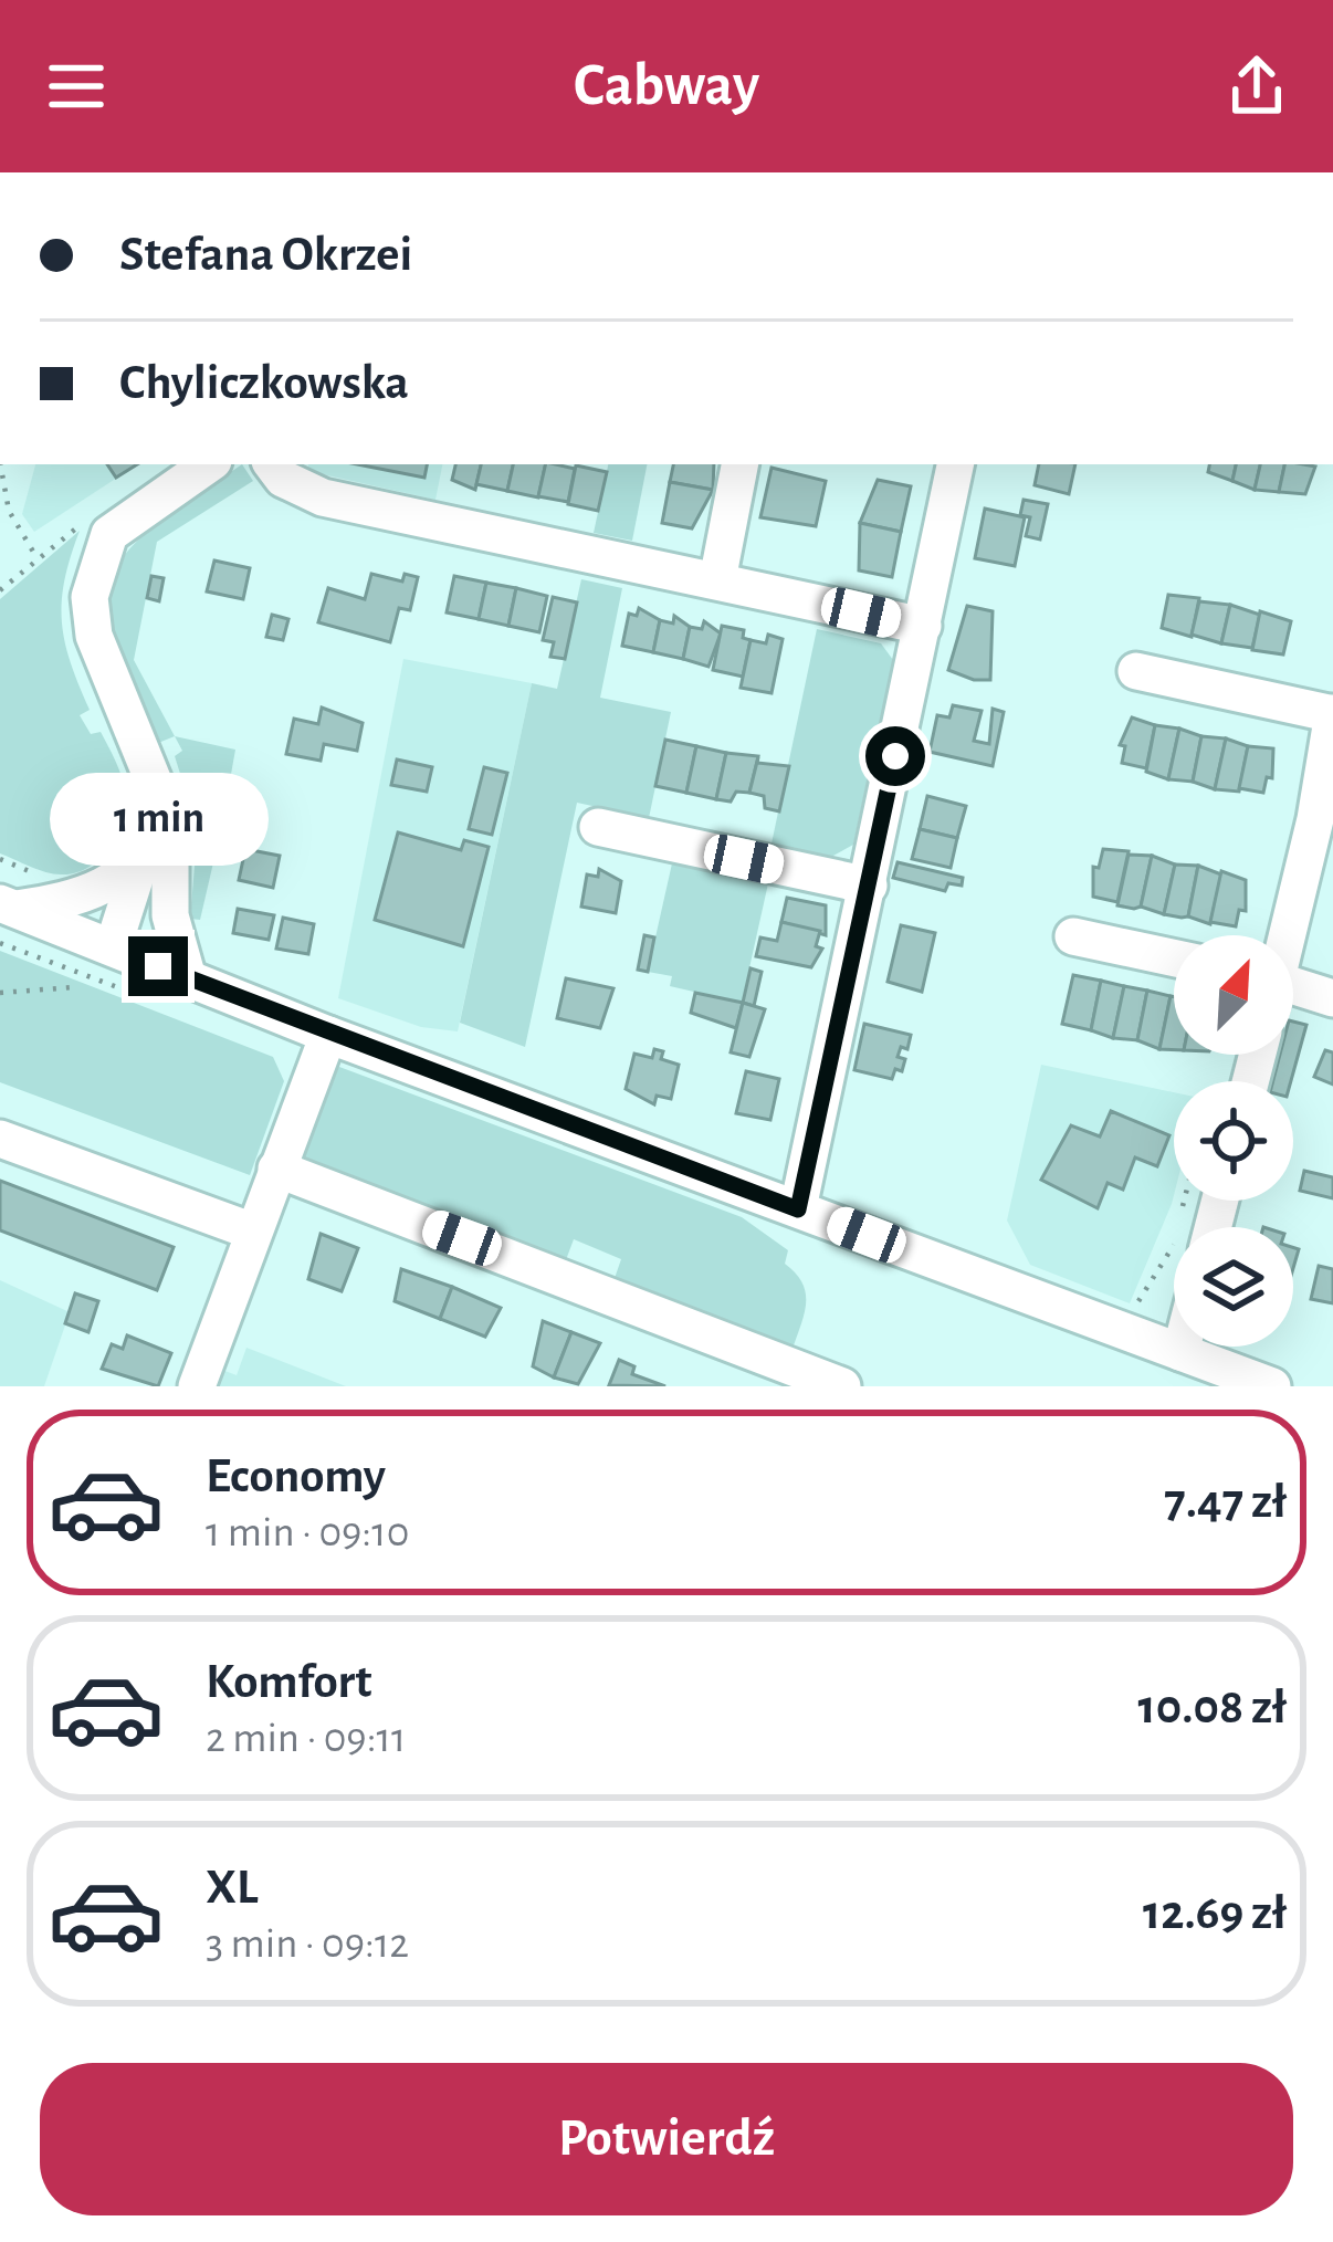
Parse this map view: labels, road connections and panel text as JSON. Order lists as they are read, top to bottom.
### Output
{
  "north": "top right",
  "page": {
    "header": "Cabway",
    "banner": ["Stefana Okrzei", "Chyliczkowska"],
    "bubble": "1 min",
    "list": [
      {
        "name": "Economy",
        "note": "1 min · 09:10",
        "value": "7.47 zł"
      },
      {
        "name": "Komfort",
        "note": "2 min · 09:11",
        "value": "10.08 zł"
      },
      {
        "name": "XL",
        "note": "3 min · 09:12",
        "value": "12.69 zł"
      }
    ],
    "buttons": "Potwierdź"
  }
}
